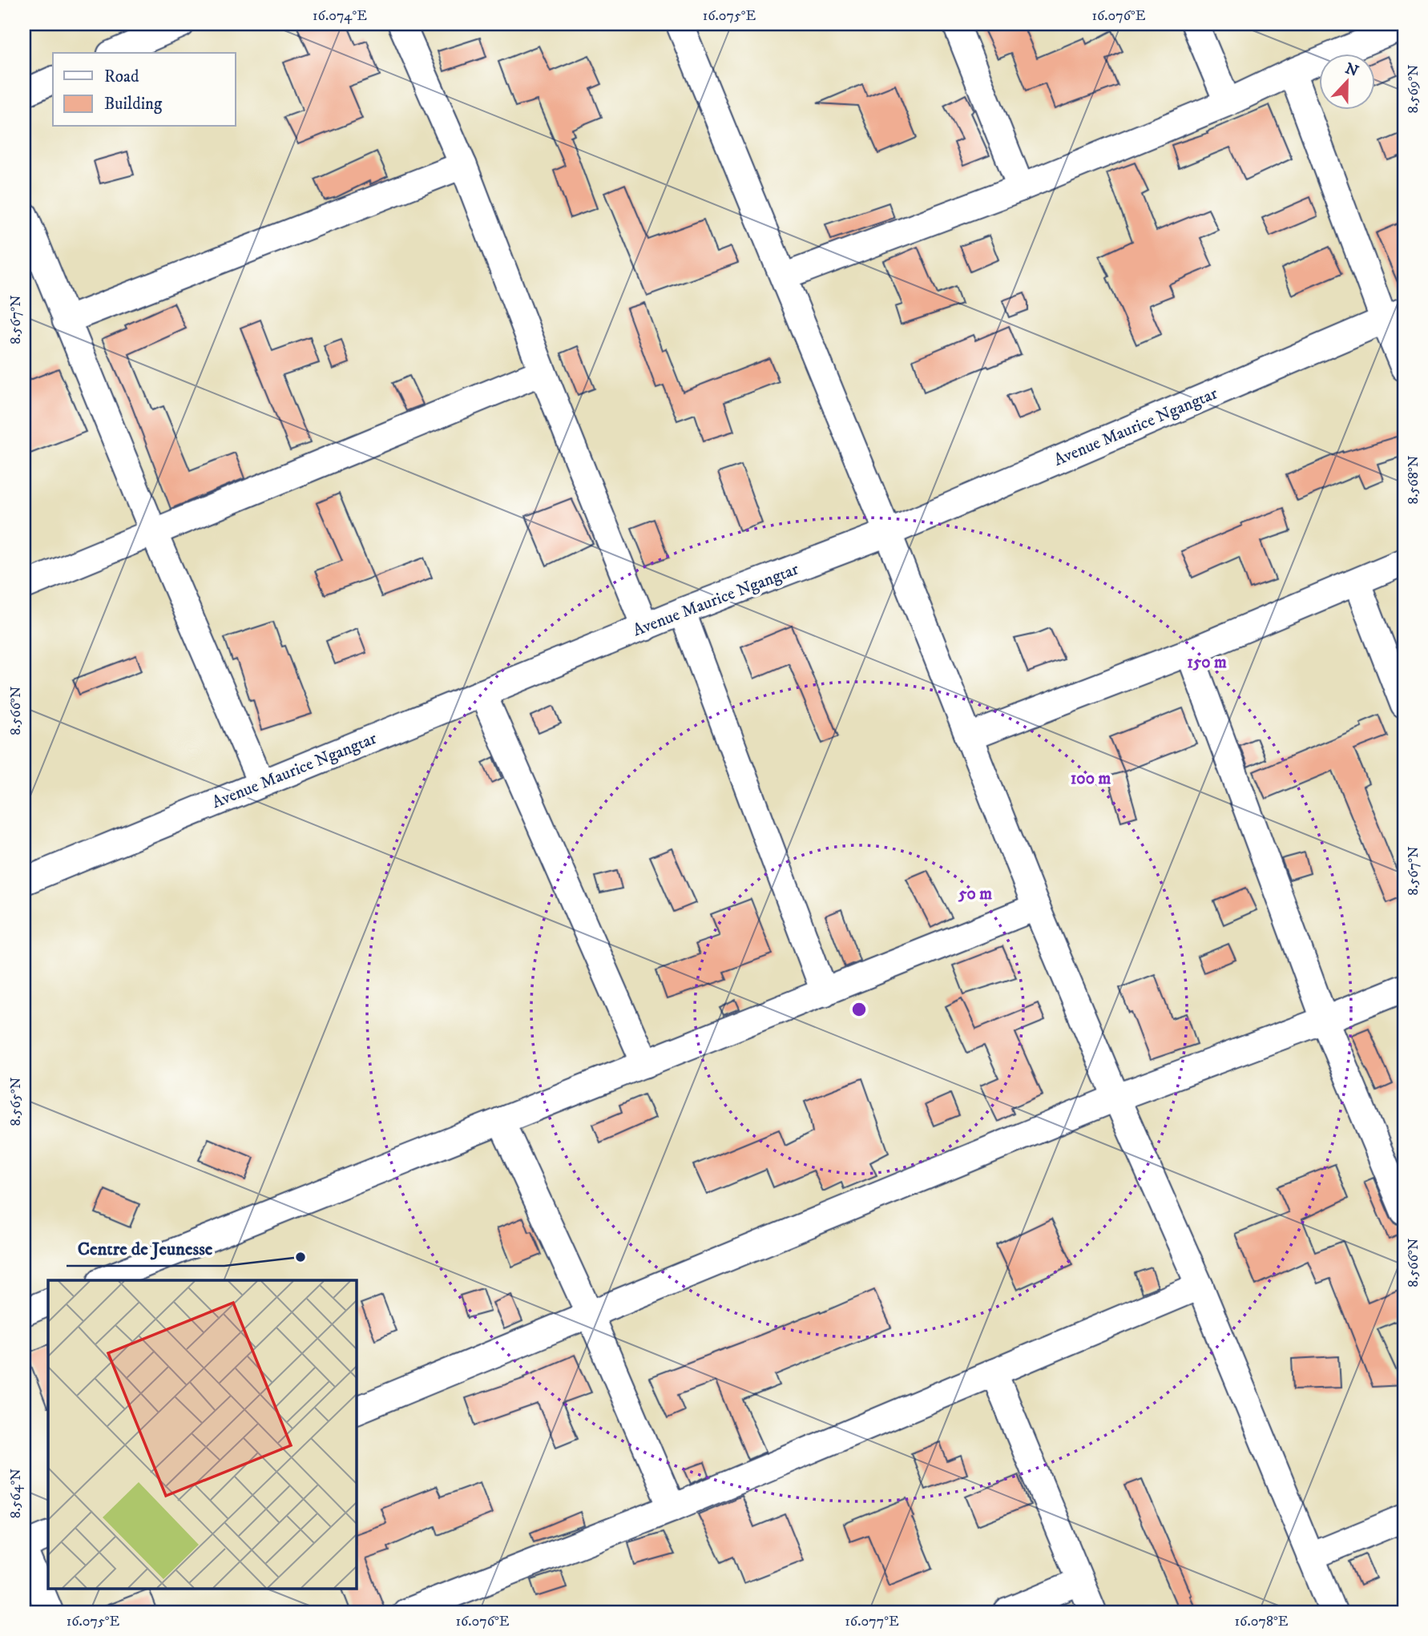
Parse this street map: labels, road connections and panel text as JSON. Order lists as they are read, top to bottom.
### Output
{
  "streets": {
    "street": ["Avenue Maurice Ngangtar"]
  },
  "places": ["Centre de Jeunesse"],
  "legend": ["Road", "Building"],
  "north": "top",
  "coordinates": [
    "16.074°E",
    "16.075°E",
    "16.076°E",
    "8.569°N",
    "8.567°N",
    "8.568°N",
    "8.566°N",
    "8.565°N",
    "8.564°N",
    "16.077°E",
    "16.078°E"
  ],
  "rings": ["150 m", "100 m", "50 m"]
}
